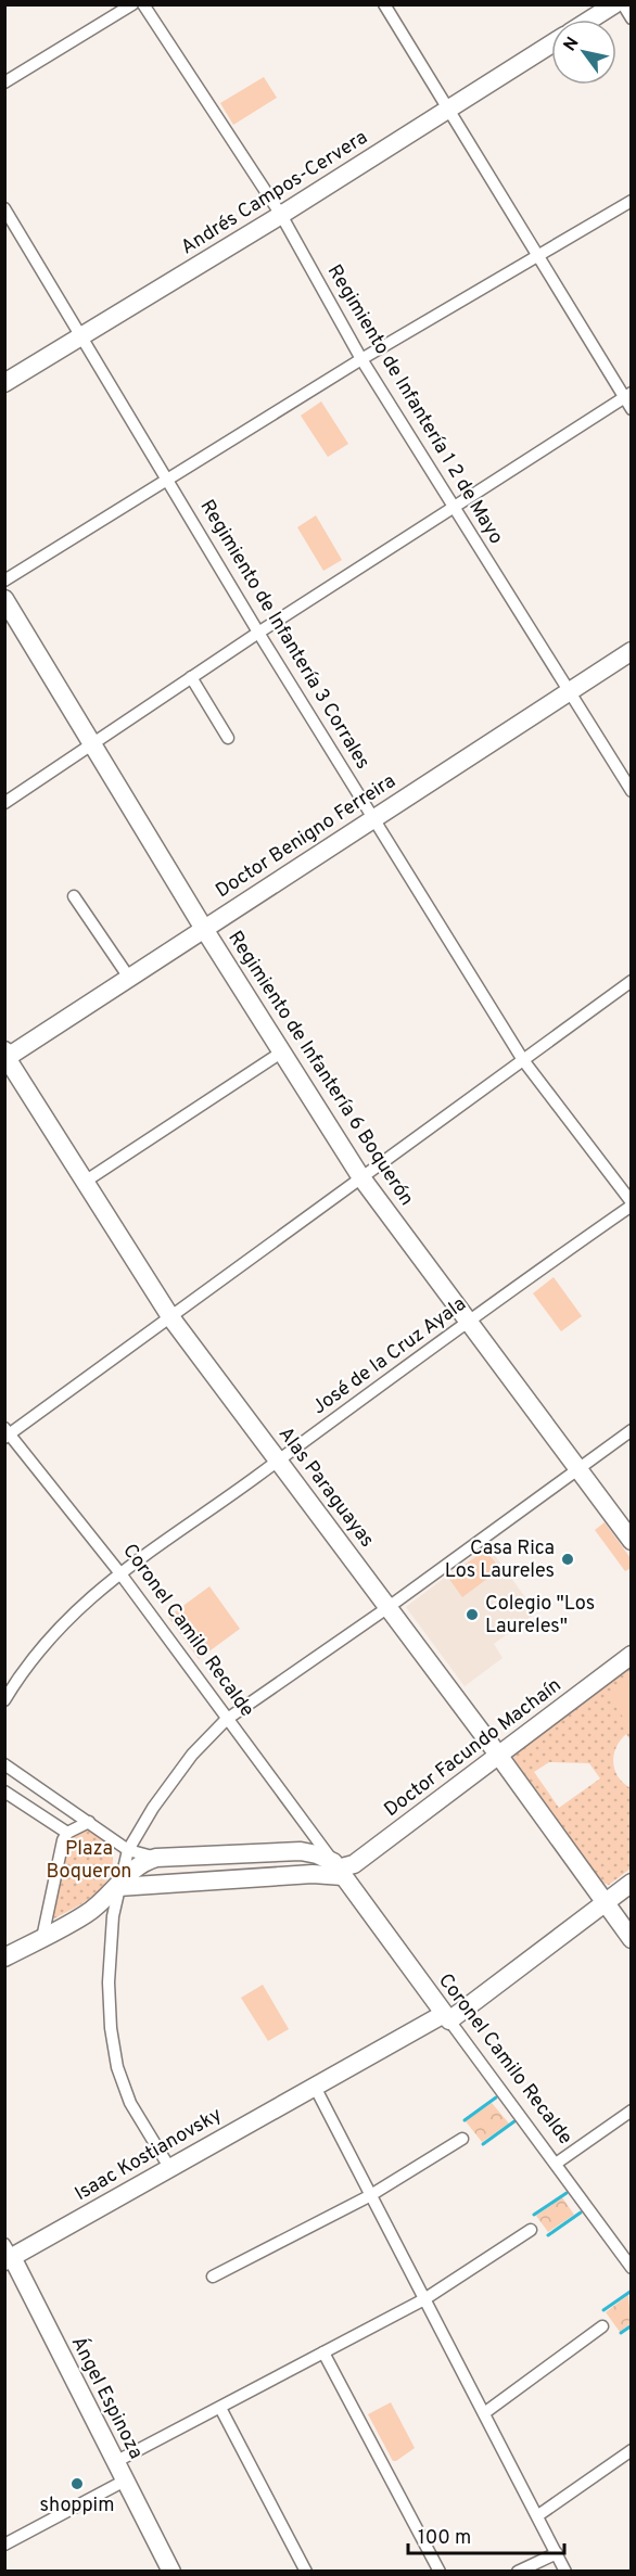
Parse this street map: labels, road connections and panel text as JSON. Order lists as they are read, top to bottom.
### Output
{
  "streets": {
    "street": [
      "Andrés Campos-Cervera",
      "Regimiento de Infantería 1 2 de Mayo",
      "Regimiento de Infantería 3 Corrales",
      "Doctor Benigno Ferreira",
      "Regimiento de Infantería 6 Boquerón",
      "José de la Cruz Ayala",
      "Alas Paraguayas",
      "Coronel Camilo Recalde",
      "Doctor Facundo Machaín",
      "Isaac Kostianovsky",
      "Ángel Espinoza"
    ]
  },
  "crossings": [
    ["Andrés Campos-Cervera", "Regimiento de Infantería 1 2 de Mayo"],
    ["Andrés Campos-Cervera", "Regimiento de Infantería 3 Corrales"],
    ["Regimiento de Infantería 1 2 de Mayo", "Doctor Benigno Ferreira"],
    ["Regimiento de Infantería 3 Corrales", "Doctor Benigno Ferreira"],
    ["Regimiento de Infantería 3 Corrales", "José de la Cruz Ayala"],
    ["Doctor Benigno Ferreira", "Regimiento de Infantería 6 Boquerón"],
    ["Doctor Benigno Ferreira", "Alas Paraguayas"],
    ["Regimiento de Infantería 6 Boquerón", "José de la Cruz Ayala"],
    ["José de la Cruz Ayala", "Alas Paraguayas"],
    ["José de la Cruz Ayala", "Coronel Camilo Recalde"],
    ["Alas Paraguayas", "Doctor Facundo Machaín"],
    ["Coronel Camilo Recalde", "Doctor Facundo Machaín"],
    ["Coronel Camilo Recalde", "Isaac Kostianovsky"],
    ["Isaac Kostianovsky", "Ángel Espinoza"]
  ],
  "parks": ["Plaza Boqueron"],
  "places": ["Casa Rica Los Laureles", "Colegio \"Los Laureles\"", "shoppim"],
  "scale_bar": "100 m",
  "north": "top left"
}
